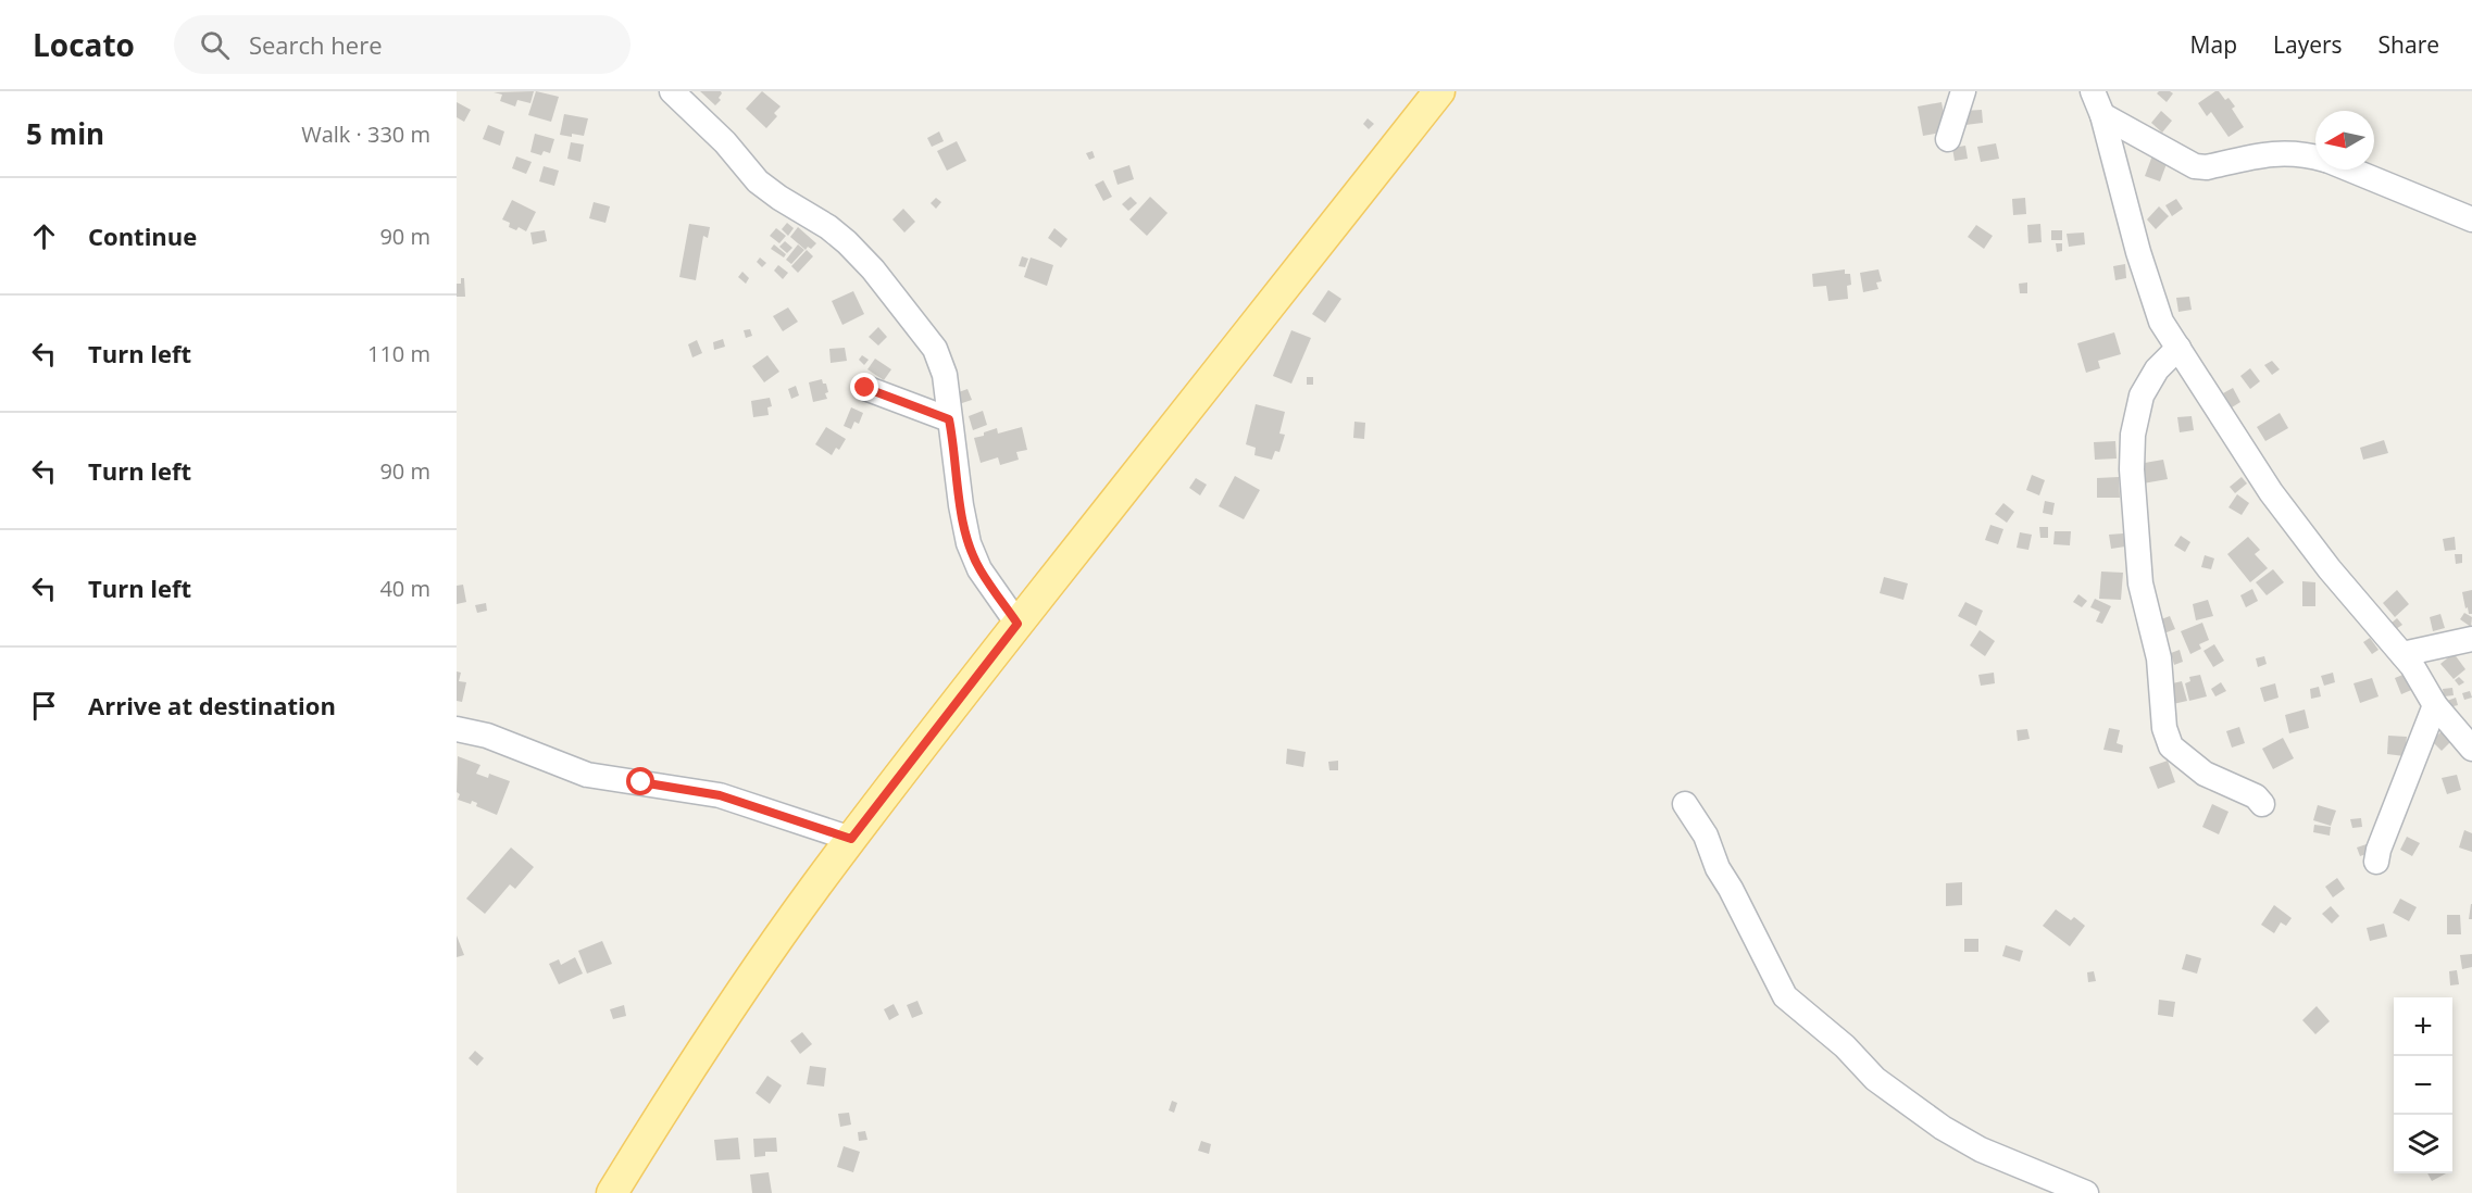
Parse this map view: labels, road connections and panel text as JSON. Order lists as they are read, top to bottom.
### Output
{
  "north": "left",
  "page": {
    "header": "Locato",
    "search": "Search here",
    "nav": ["Map", "Layers", "Share"],
    "heading": ["5 min", "Walk · 330 m"],
    "list": [
      ["Continue", "90 m"],
      ["Turn left", "110 m"],
      ["Turn left", "90 m"],
      ["Turn left", "40 m"],
      "Arrive at destination"
    ],
    "map_buttons": ["+", "−"]
  }
}
